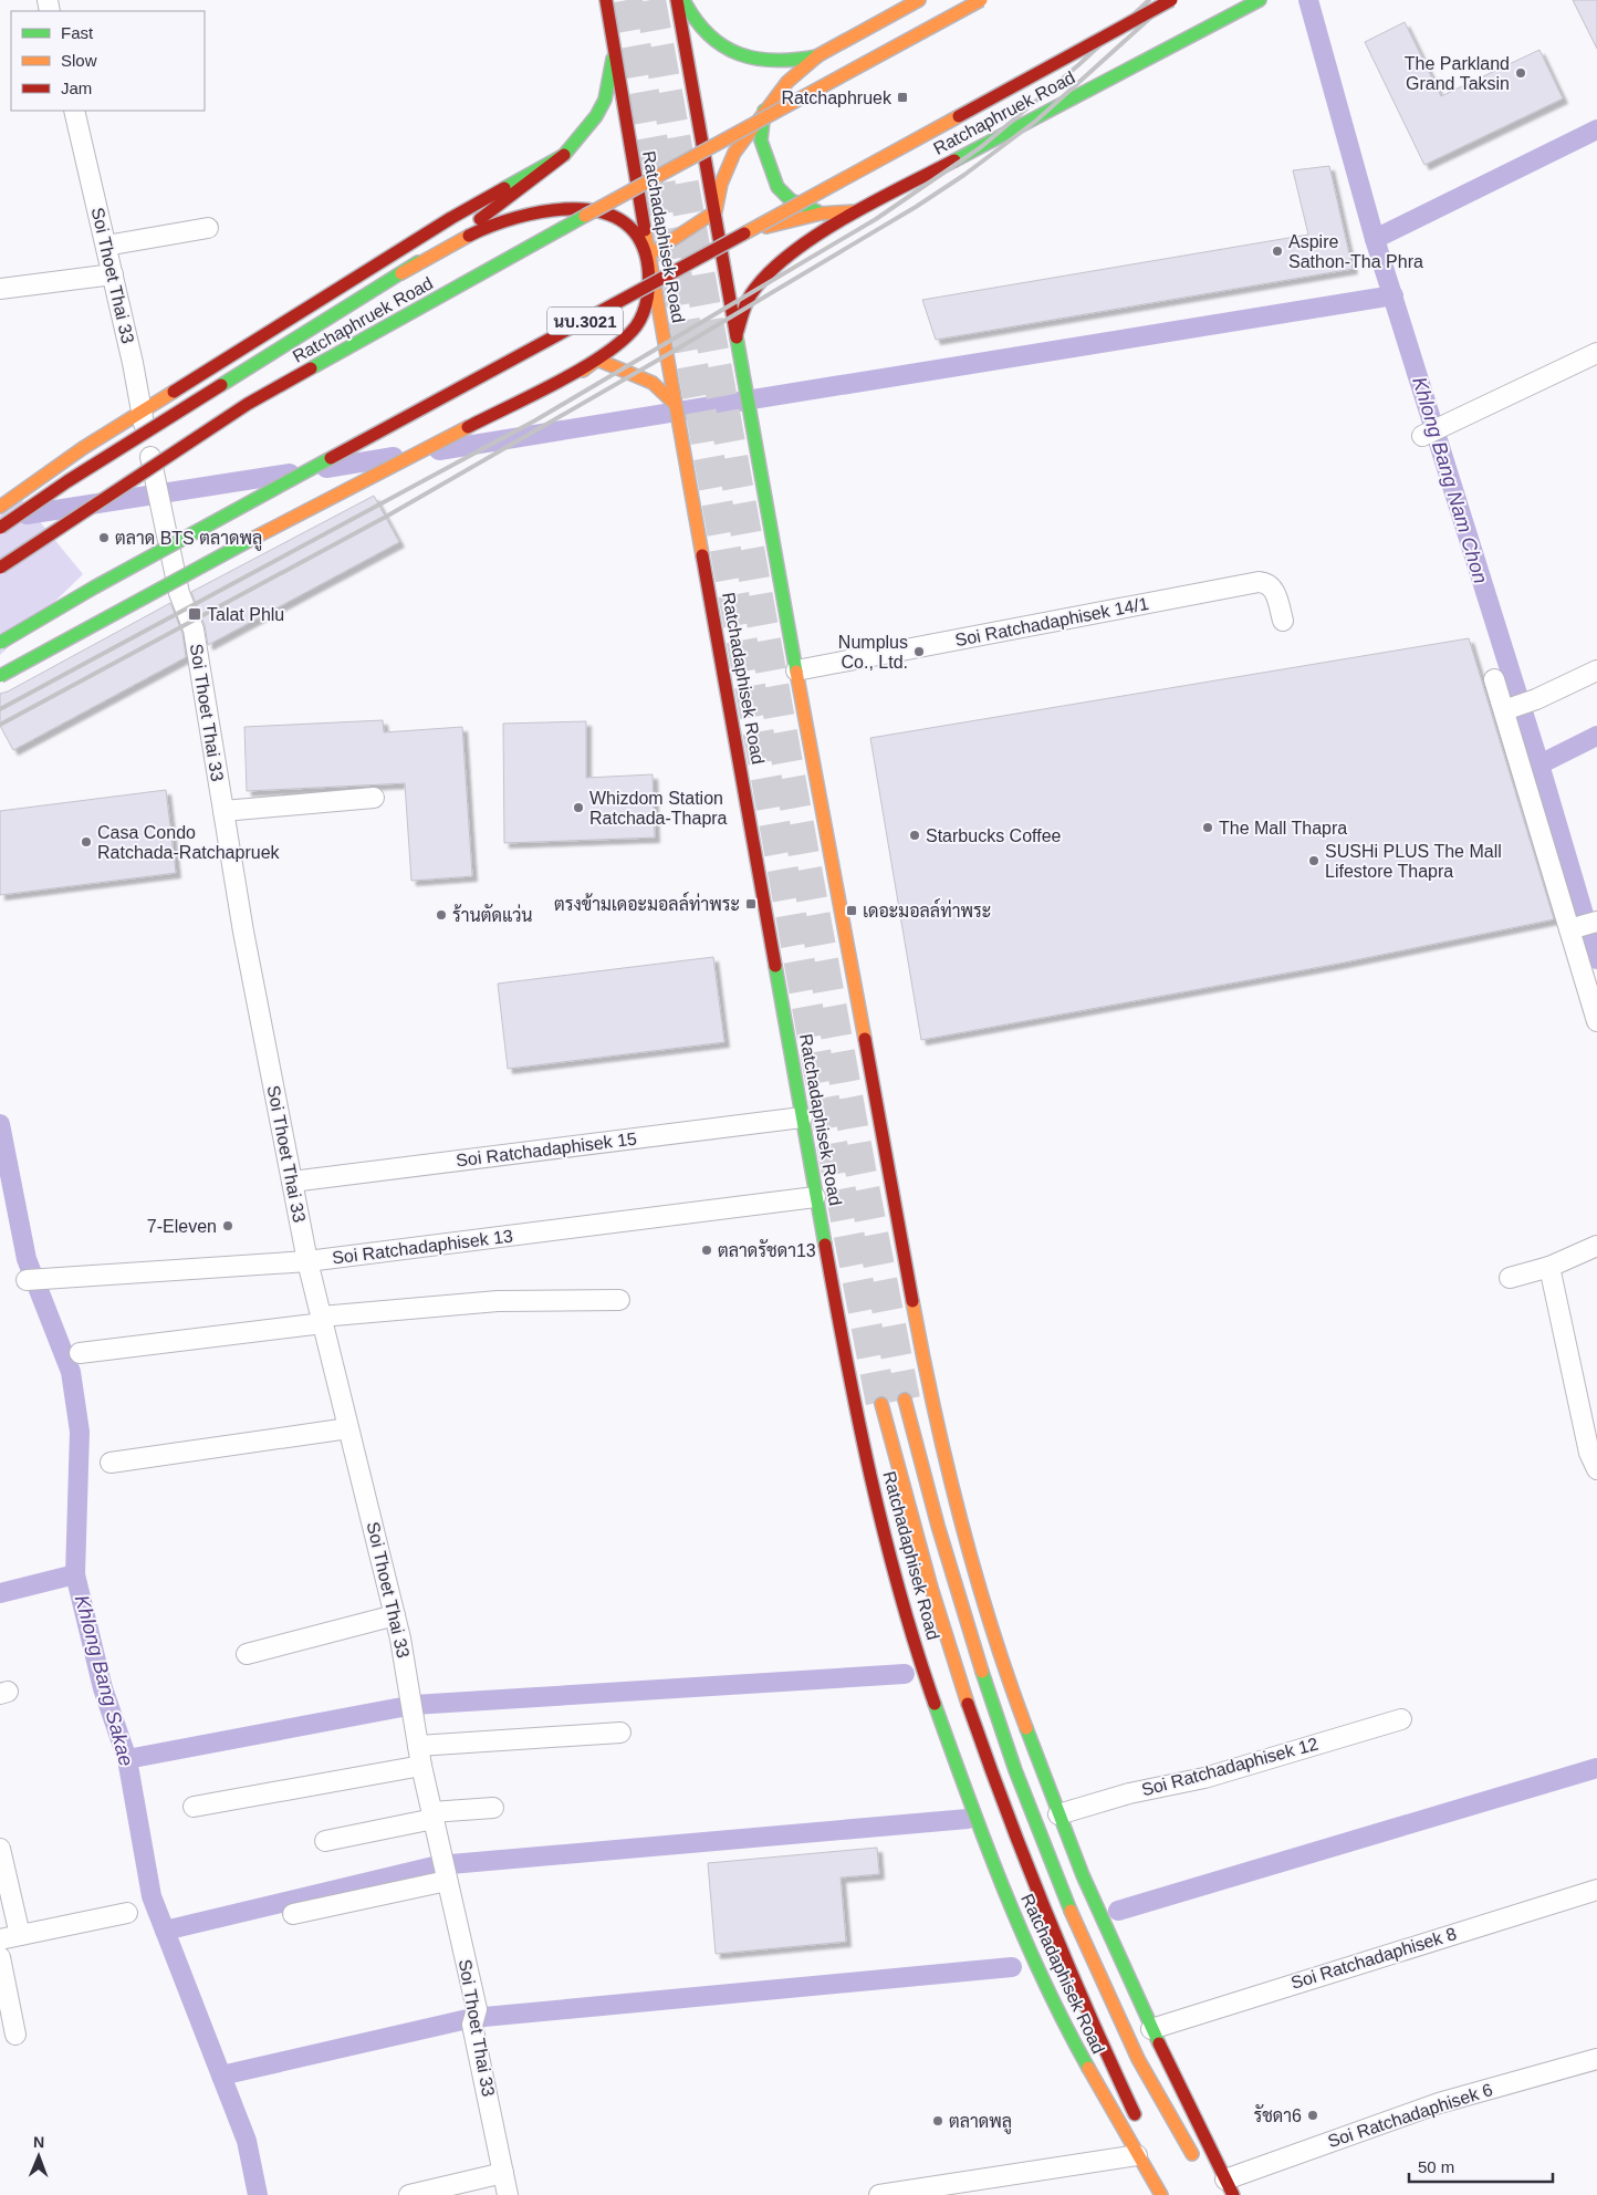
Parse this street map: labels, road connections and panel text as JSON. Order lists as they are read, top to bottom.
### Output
{
  "streets": {
    "main road": ["Ratchaphruek Road", "Ratchadaphisek Road", "นบ.3021"],
    "street": [
      "Soi Thoet Thai 33",
      "Soi Ratchadaphisek 14/1",
      "Soi Ratchadaphisek 15",
      "Soi Ratchadaphisek 13",
      "Soi Ratchadaphisek 12",
      "Soi Ratchadaphisek 8",
      "Soi Ratchadaphisek 6"
    ]
  },
  "crossings": [
    ["Ratchaphruek Road", "Ratchadaphisek Road"],
    ["Ratchaphruek Road", "Soi Thoet Thai 33"],
    ["Ratchadaphisek Road", "นบ.3021"],
    ["Ratchadaphisek Road", "Soi Ratchadaphisek 15"],
    ["Ratchadaphisek Road", "Soi Ratchadaphisek 13"],
    ["Soi Thoet Thai 33", "นบ.3021"],
    ["Soi Thoet Thai 33", "Soi Ratchadaphisek 15"],
    ["Soi Thoet Thai 33", "Soi Ratchadaphisek 13"]
  ],
  "water": ["Khlong Bang Nam Chon", "Khlong Bang Sakae"],
  "places": {
    "other": [
      "The Parkland Grand Taksin",
      "Aspire Sathon-Tha Phra",
      "ตลาด BTS ตลาดพลู",
      "Numplus Co., Ltd.",
      "Whizdom Station Ratchada-Thapra",
      "The Mall Thapra",
      "Starbucks Coffee",
      "Casa Condo Ratchada-Ratchapruek",
      "SUSHi PLUS The Mall Lifestore Thapra",
      "ร้านตัดแว่น",
      "7-Eleven",
      "ตลาดรัชดา13",
      "รัชดา6",
      "ตลาดพลู"
    ],
    "transit": [
      "Ratchaphruek",
      "Talat Phlu",
      "ตรงข้ามเดอะมอลล์ท่าพระ",
      "เดอะมอลล์ท่าพระ"
    ]
  },
  "legend": ["Fast", "Slow", "Jam"],
  "scale_bar": "50 m",
  "north": "top"
}
